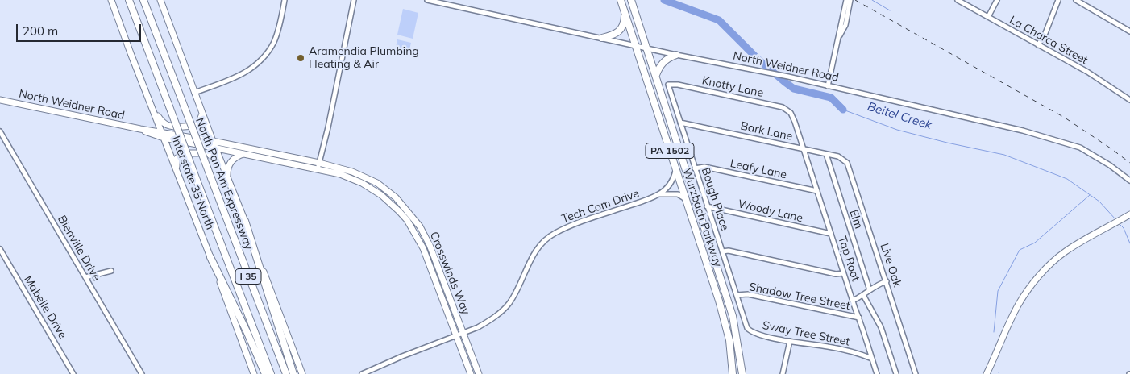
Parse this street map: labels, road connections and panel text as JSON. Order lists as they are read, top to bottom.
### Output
{
  "streets": {
    "highway": [
      "PA 1502",
      "North Pan Am Expressway",
      "Wurzbach Parkway",
      "I 35"
    ],
    "main road": ["North Weidner Road", "Interstate 35 North", "Crosswinds Way"],
    "street": [
      "La Charca Street",
      "Knotty Lane",
      "Bark Lane",
      "Leafy Lane",
      "Bough Place",
      "Tech Com Drive",
      "Woody Lane",
      "Elm",
      "Bienville Drive",
      "Tap Root",
      "Live Oak",
      "Shadow Tree Street",
      "Mabelle Drive",
      "Sway Tree Street"
    ]
  },
  "crossings": [
    ["North Weidner Road", "Interstate 35 North"],
    ["North Weidner Road", "Wurzbach Parkway"],
    ["North Weidner Road", "Crosswinds Way"],
    ["Knotty Lane", "Bough Place"],
    ["Knotty Lane", "Tap Root"],
    ["Bark Lane", "Bough Place"],
    ["Bark Lane", "Elm"],
    ["Bark Lane", "Tap Root"],
    ["Bark Lane", "Live Oak"],
    ["Leafy Lane", "Bough Place"],
    ["Leafy Lane", "Tap Root"],
    ["Bough Place", "Woody Lane"],
    ["Bough Place", "Shadow Tree Street"],
    ["Bough Place", "Sway Tree Street"],
    ["Tech Com Drive", "Wurzbach Parkway"],
    ["Tech Com Drive", "Crosswinds Way"],
    ["Woody Lane", "Tap Root"],
    ["Tap Root", "Shadow Tree Street"],
    ["Tap Root", "Sway Tree Street"]
  ],
  "water": ["Beitel Creek"],
  "places": ["Aramendia Plumbing Heating & Air"],
  "scale_bar": "200 m"
}
